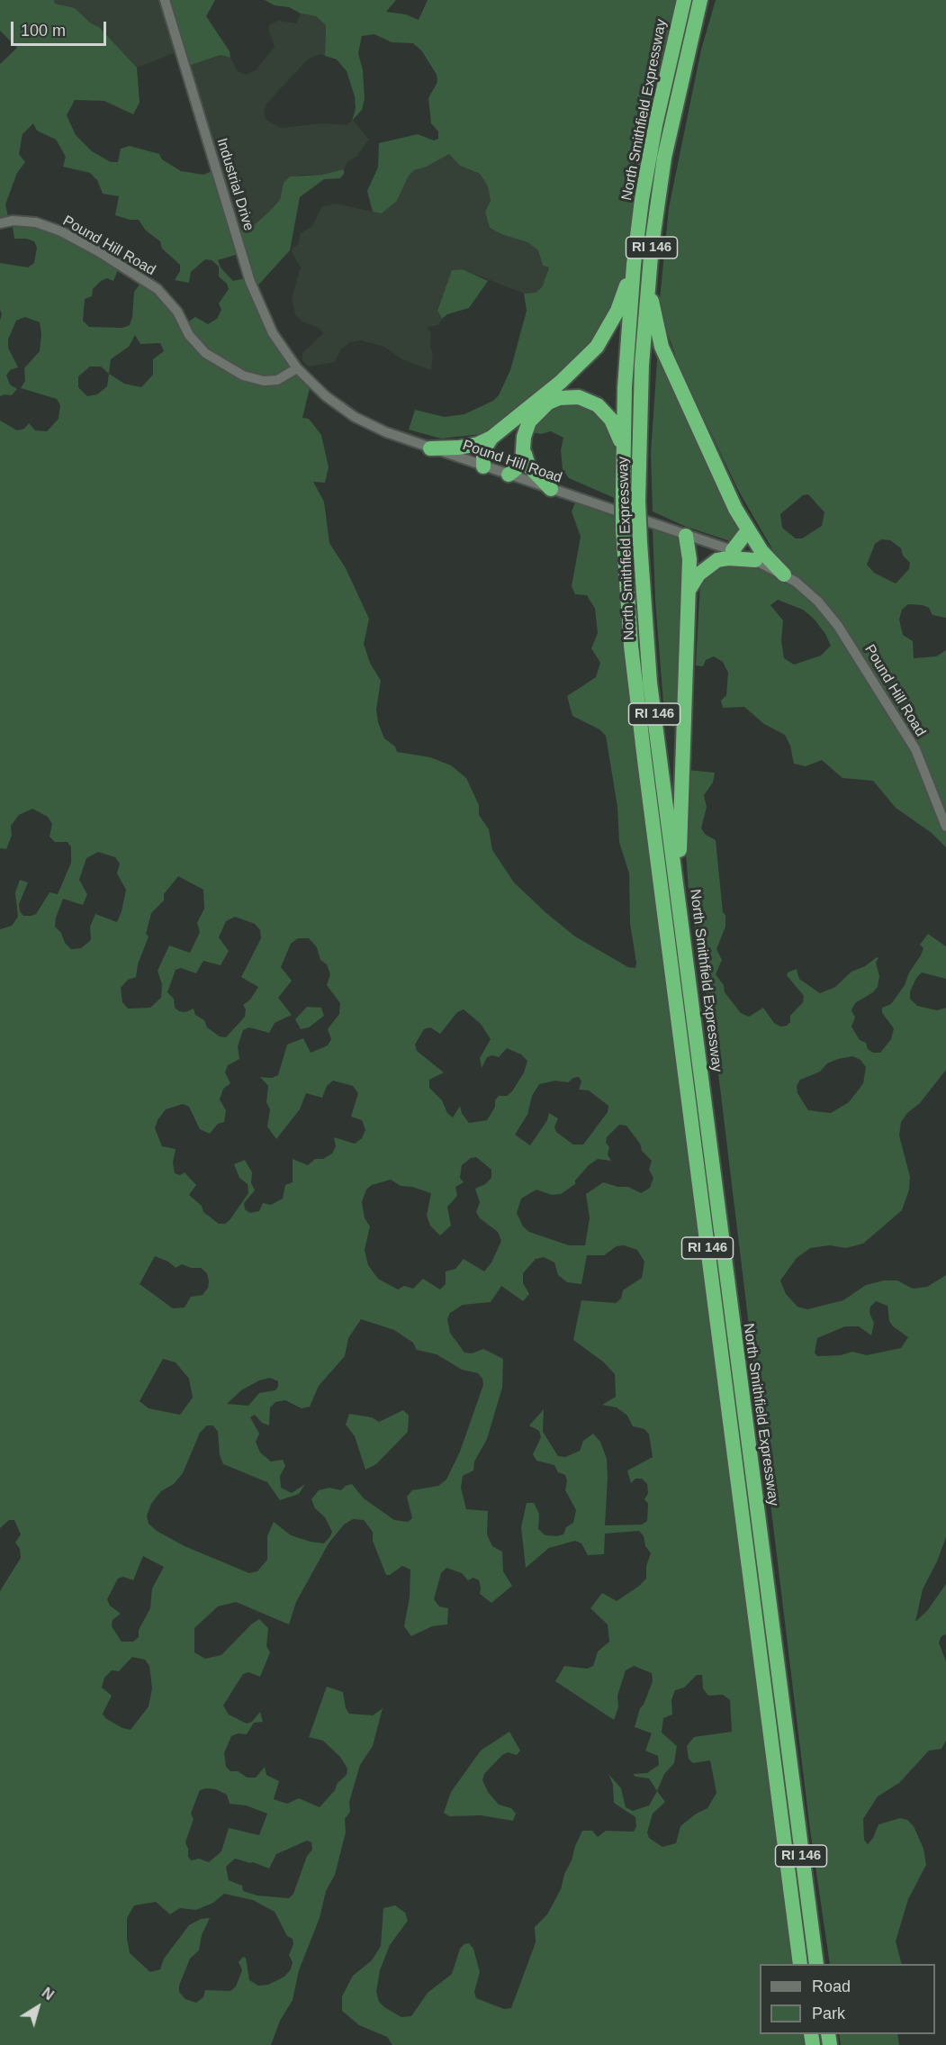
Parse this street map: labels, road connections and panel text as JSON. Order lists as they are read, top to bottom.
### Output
{
  "streets": {
    "highway": ["North Smithfield Expressway", "RI 146"],
    "street": ["Industrial Drive", "Pound Hill Road"]
  },
  "crossings": [
    ["Industrial Drive", "Pound Hill Road"]
  ],
  "legend": ["Road", "Park"],
  "scale_bar": "100 m",
  "north": "top right"
}
